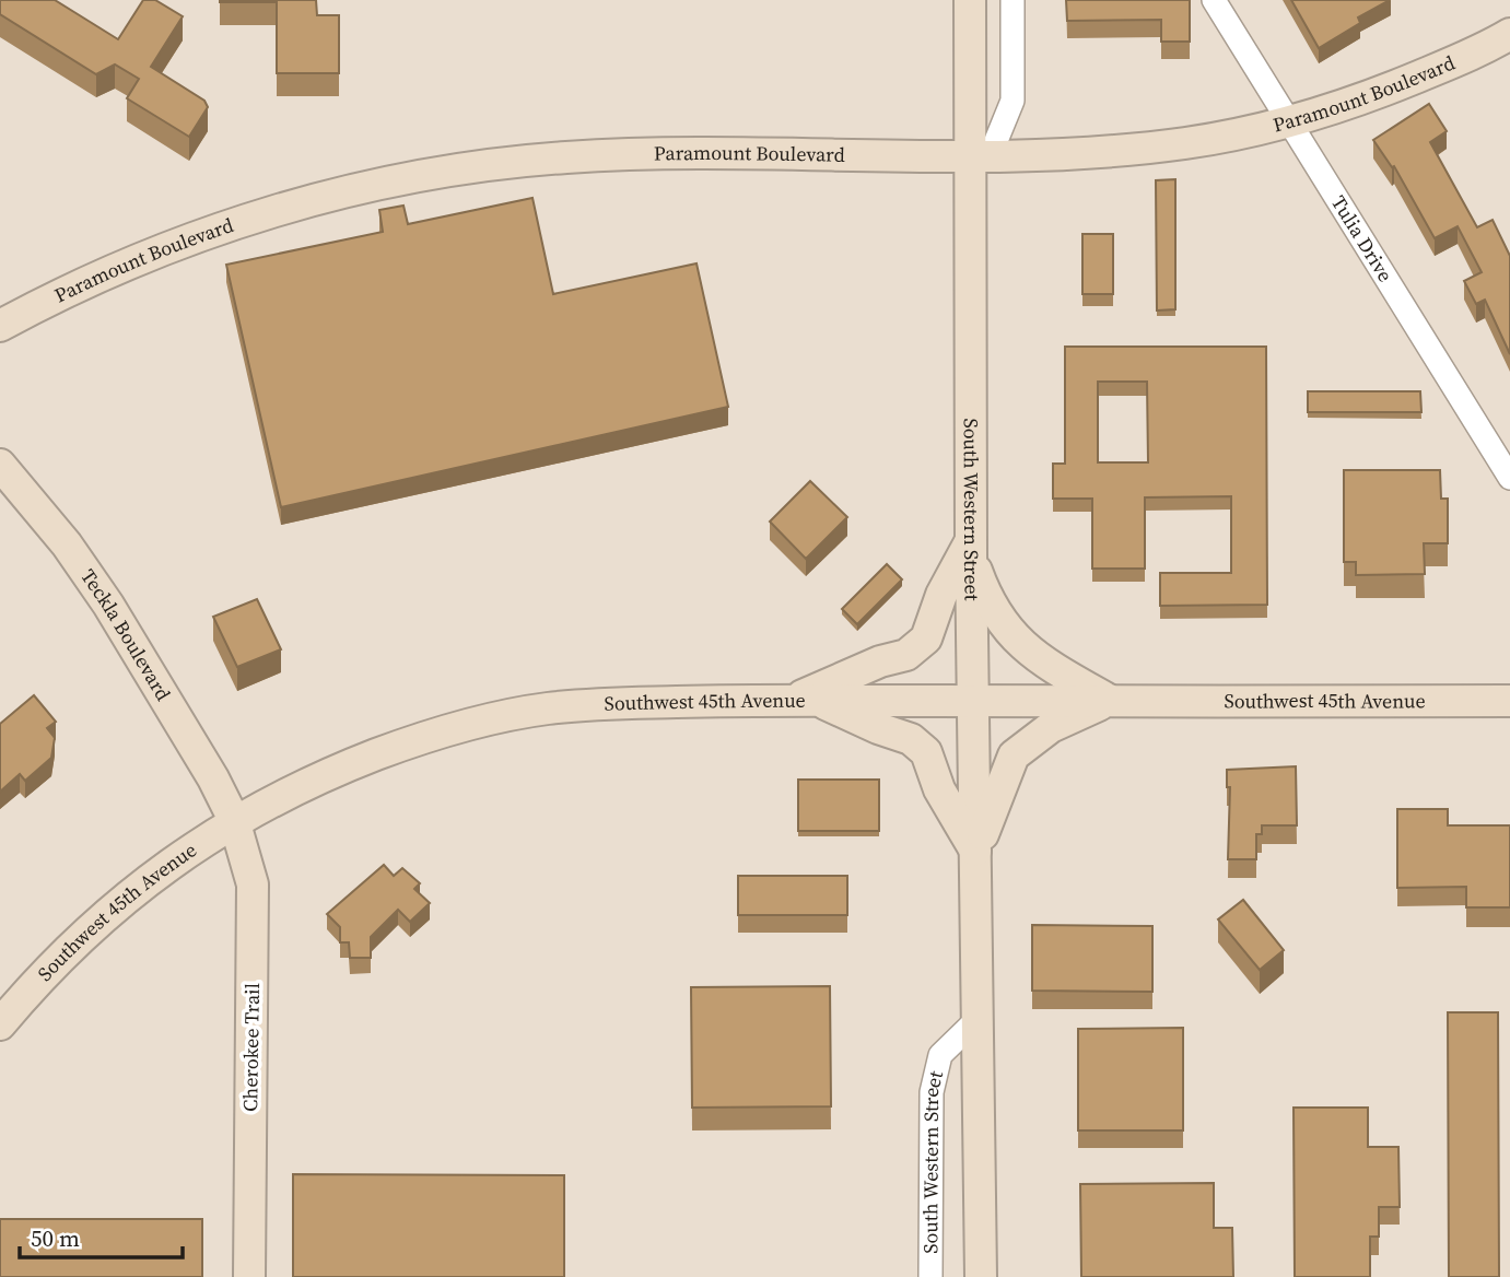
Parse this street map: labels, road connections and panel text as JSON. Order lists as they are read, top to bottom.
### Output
{
  "streets": {
    "main road": [
      "Paramount Boulevard",
      "South Western Street",
      "Teckla Boulevard",
      "Southwest 45th Avenue",
      "Cherokee Trail"
    ],
    "street": ["Tulia Drive"]
  },
  "crossings": [
    ["Paramount Boulevard", "Tulia Drive"],
    ["Paramount Boulevard", "South Western Street"],
    ["South Western Street", "Southwest 45th Avenue"],
    ["Teckla Boulevard", "Southwest 45th Avenue"],
    ["Teckla Boulevard", "Cherokee Trail"],
    ["Southwest 45th Avenue", "Cherokee Trail"]
  ],
  "scale_bar": "50 m"
}
